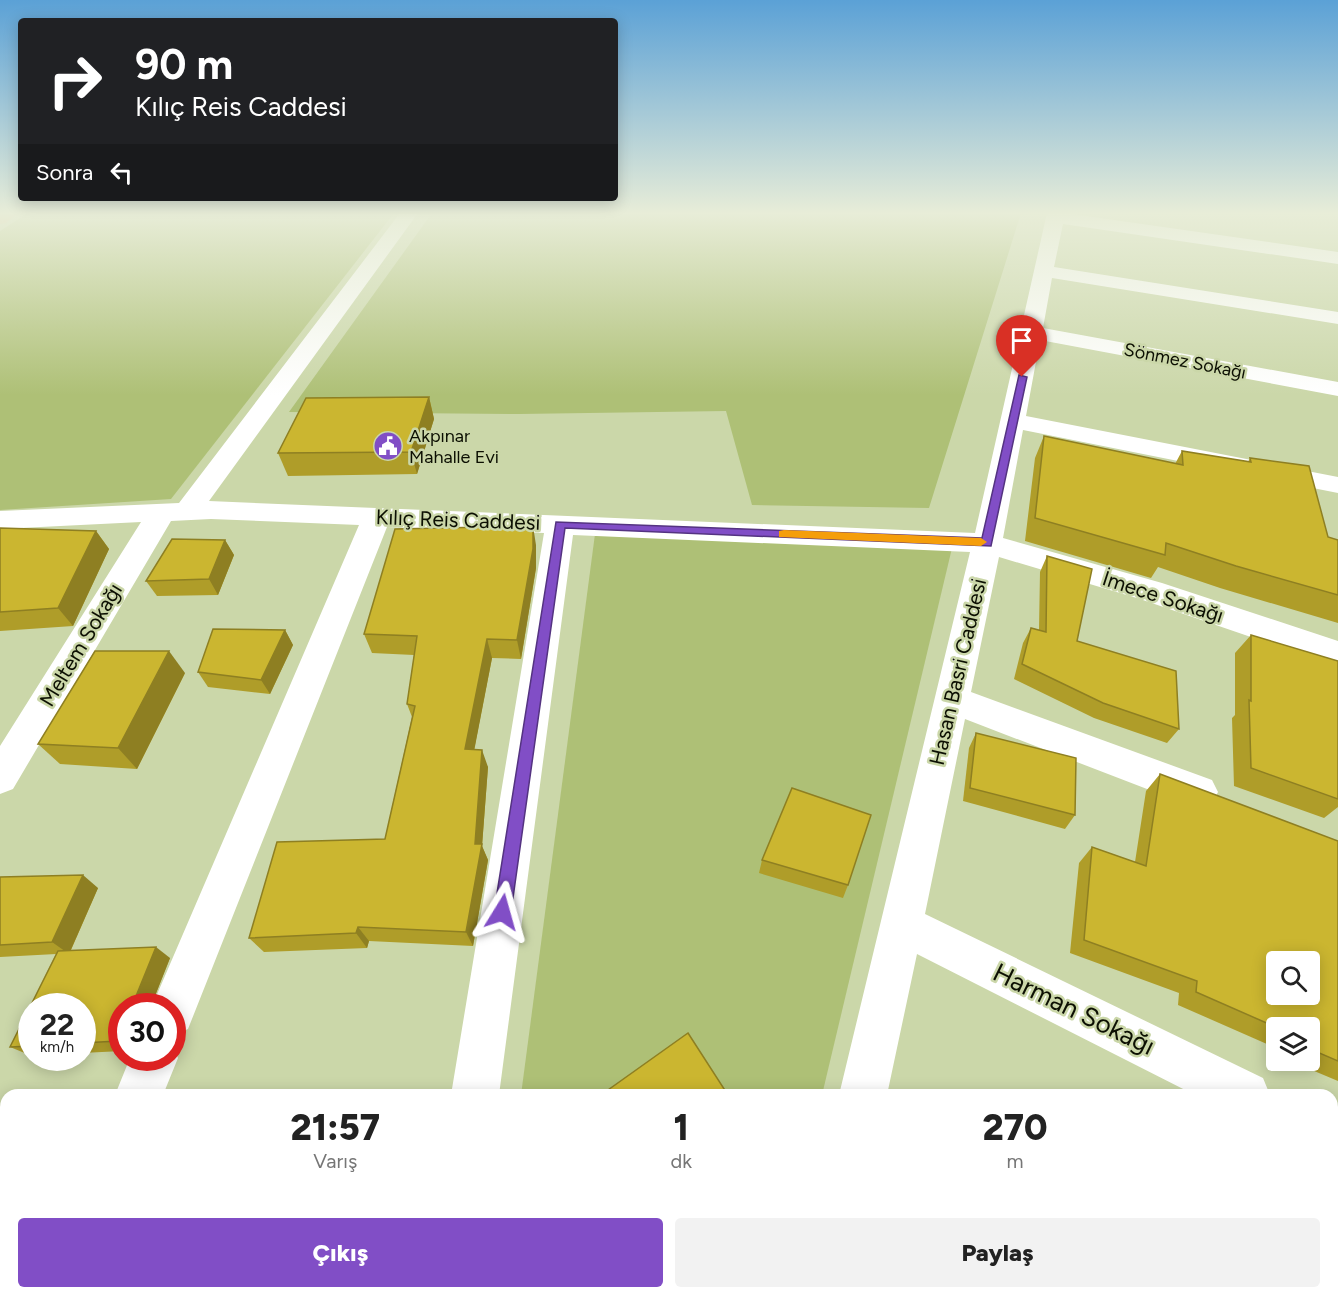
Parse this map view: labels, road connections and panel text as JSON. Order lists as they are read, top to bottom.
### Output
{
  "streets": {
    "street": [
      "Sönmez Sokağı",
      "Kılıç Reis Caddesi",
      "İmece Sokağı",
      "Meltem Sokağı",
      "Hasan Basri Caddesi",
      "Harman Sokağı"
    ]
  },
  "crossings": [
    ["Sönmez Sokağı", "Hasan Basri Caddesi"],
    ["Kılıç Reis Caddesi", "İmece Sokağı"],
    ["Kılıç Reis Caddesi", "Meltem Sokağı"],
    ["Kılıç Reis Caddesi", "Hasan Basri Caddesi"],
    ["İmece Sokağı", "Hasan Basri Caddesi"],
    ["Hasan Basri Caddesi", "Harman Sokağı"]
  ],
  "places": {
    "public building": ["Akpınar Mahalle Evi"]
  },
  "page": {
    "turn": ["90 m", "Kılıç Reis Caddesi"],
    "then": "Sonra",
    "speed": "22 km/h",
    "limit": "30",
    "eta": [
      "21:57",
      "Varış",
      "1",
      "dk",
      "270",
      "m"
    ],
    "buttons": ["Çıkış", "Paylaş"]
  }
}
